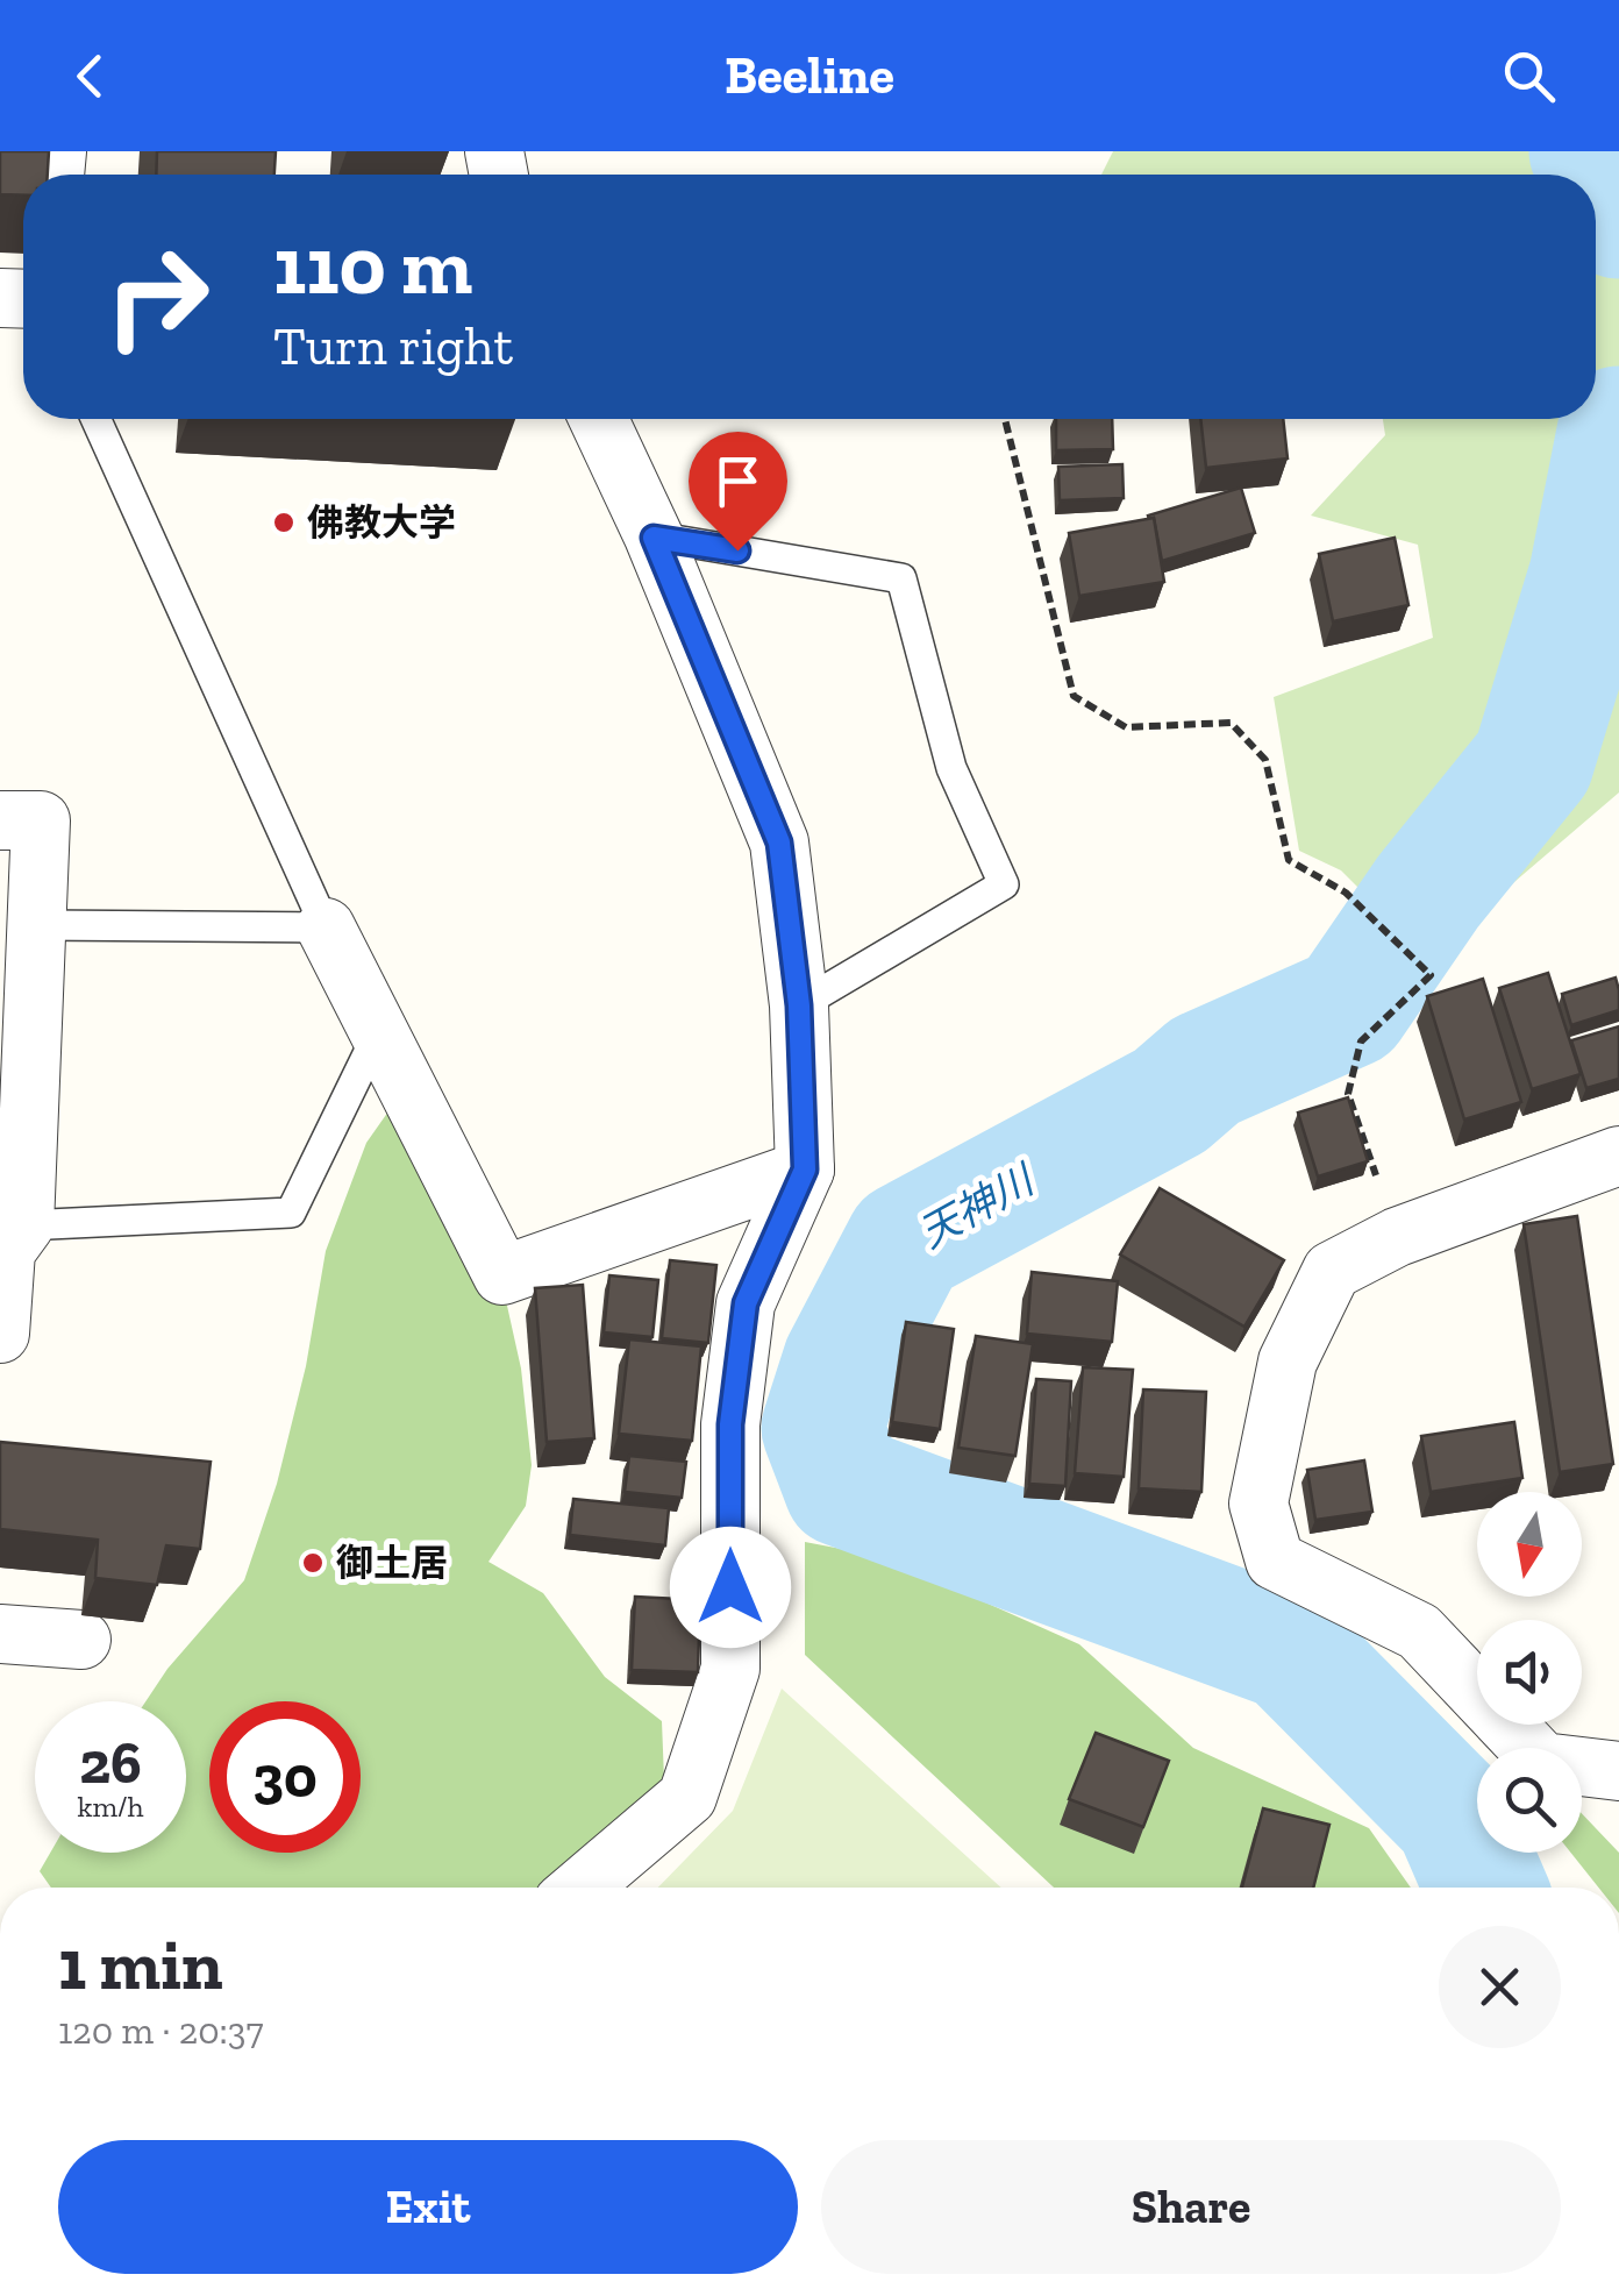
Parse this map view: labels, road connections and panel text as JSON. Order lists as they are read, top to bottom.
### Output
{
  "water": ["天神川"],
  "places": ["佛教大学", "御土居"],
  "north": "bottom",
  "page": {
    "header": "Beeline",
    "turn": ["110 m", "Turn right"],
    "speed": "26 km/h",
    "limit": "30",
    "heading": ["1 min", "120 m · 20:37"],
    "buttons": ["Exit", "Share"]
  }
}
